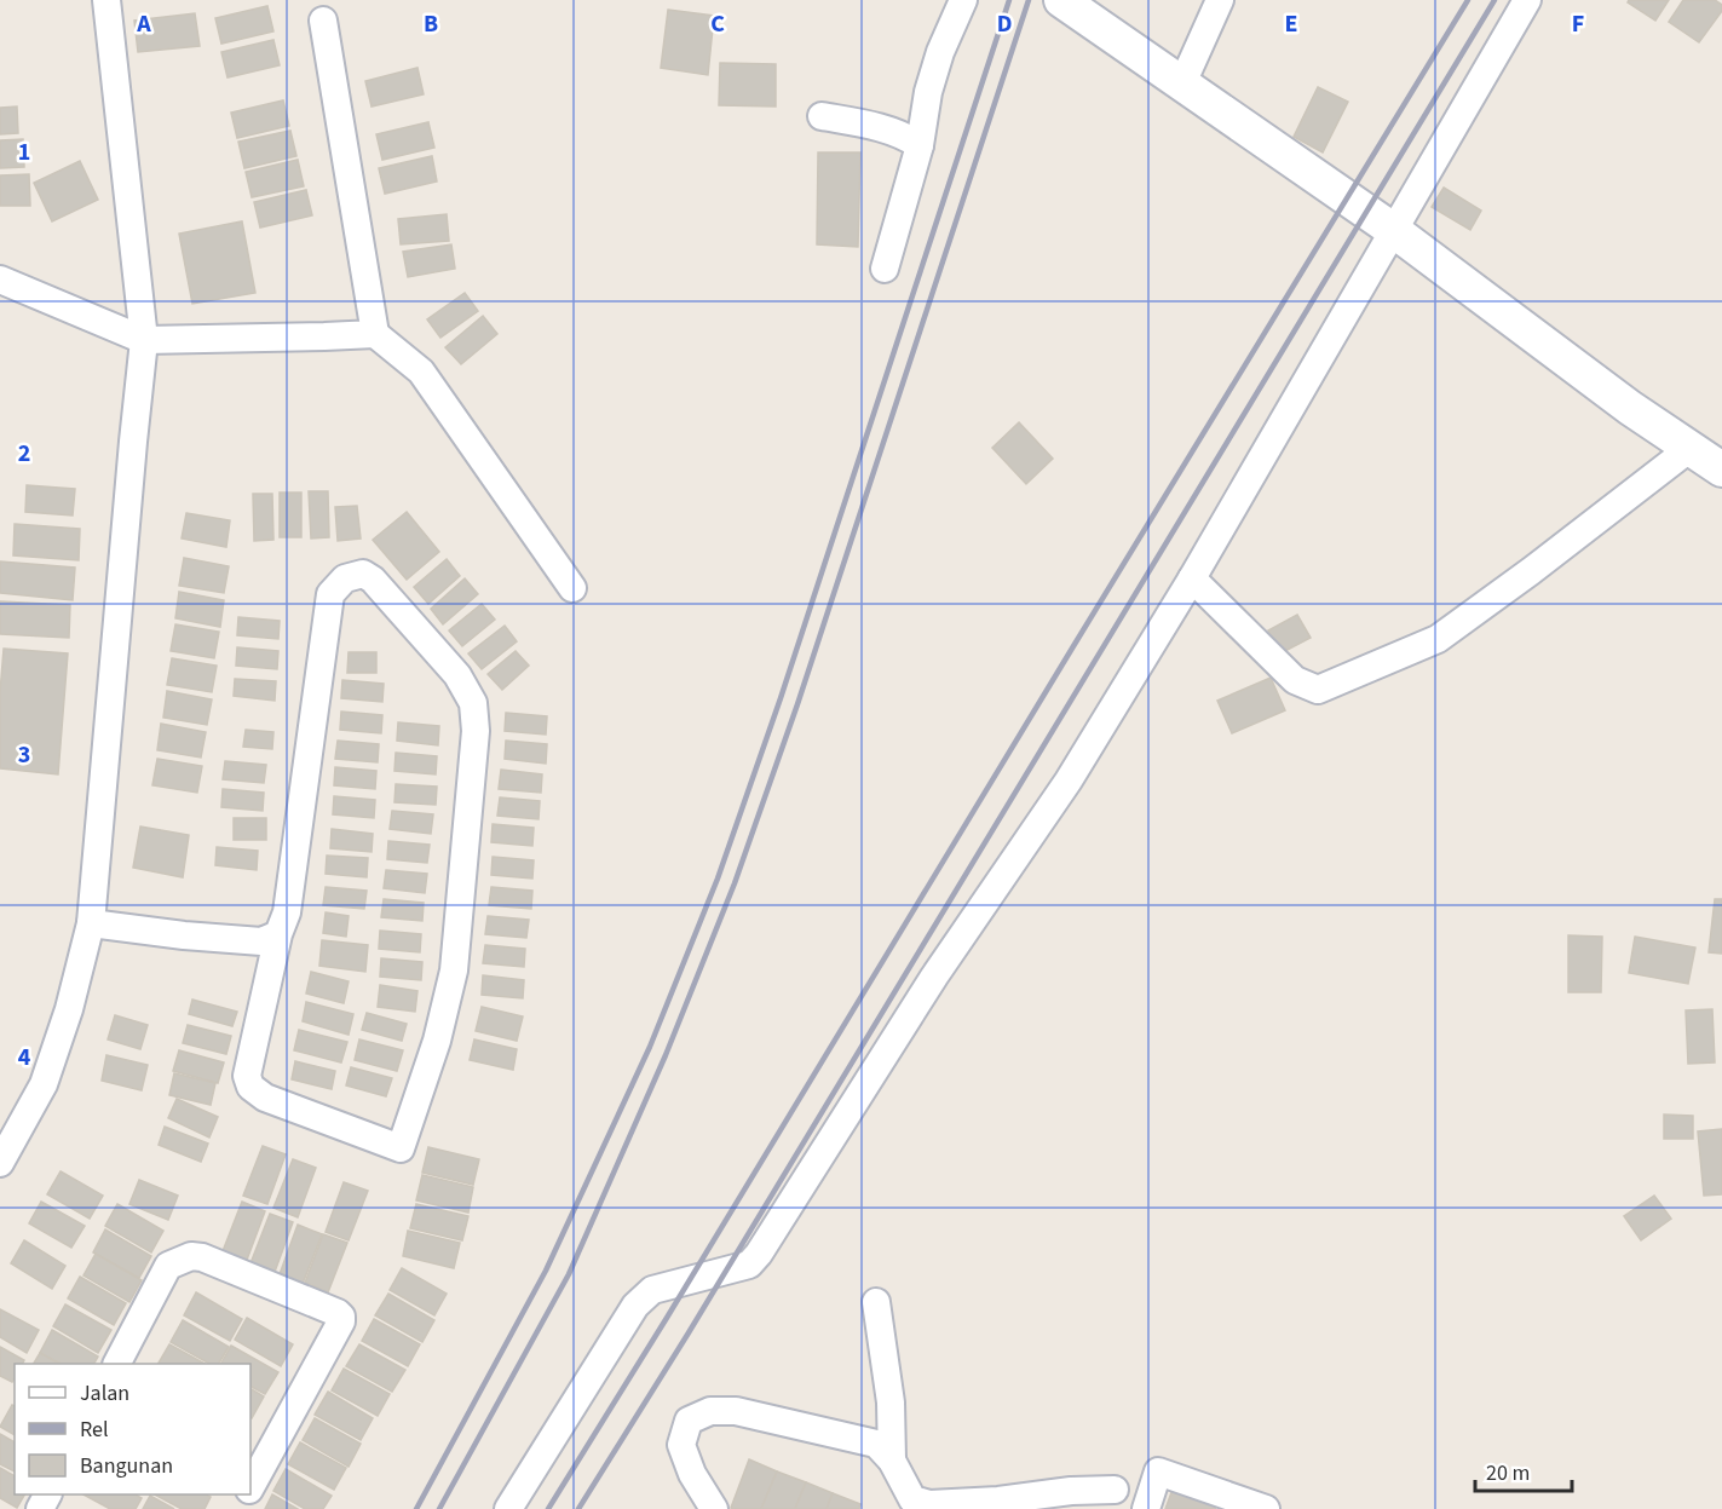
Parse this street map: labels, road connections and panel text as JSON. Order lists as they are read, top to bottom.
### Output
{
  "legend": ["Jalan", "Rel", "Bangunan"],
  "scale_bar": "20 m",
  "grid": {
    "columns": [
      "A",
      "B",
      "C",
      "D",
      "E",
      "F"
    ],
    "rows": [
      "1",
      "2",
      "3",
      "4"
    ]
  }
}
